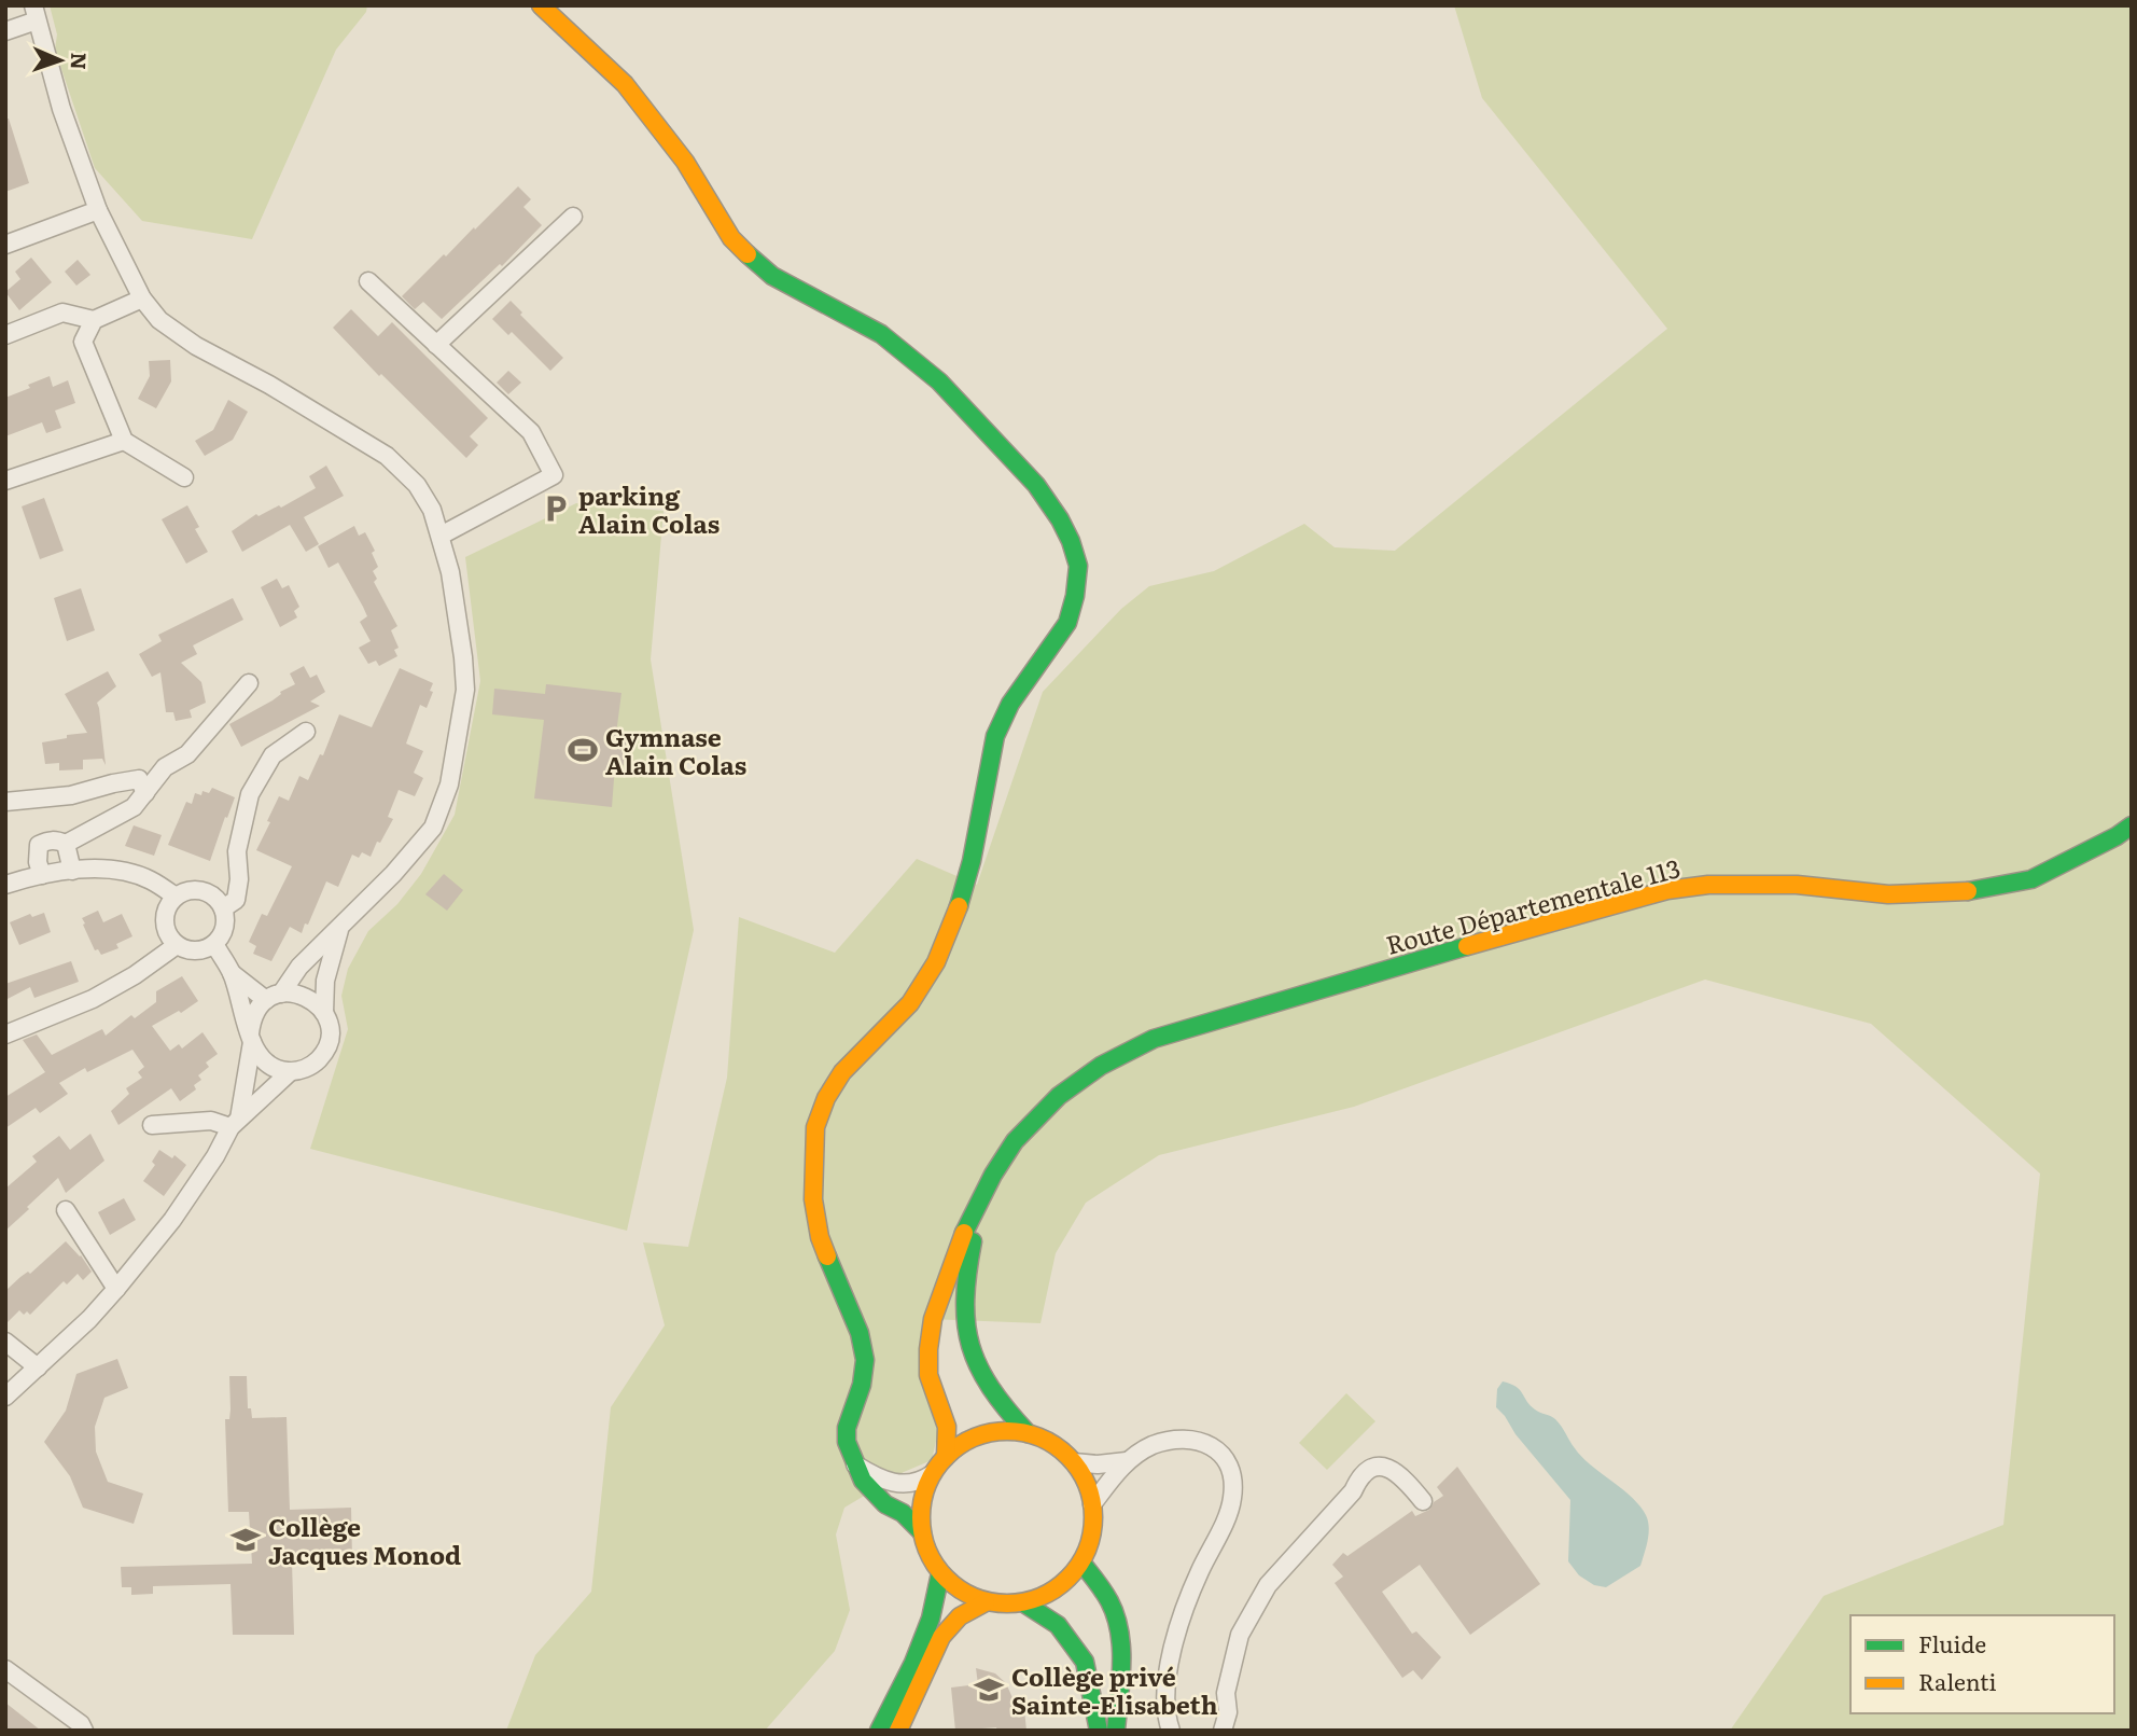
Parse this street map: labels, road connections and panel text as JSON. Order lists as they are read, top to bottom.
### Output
{
  "streets": {
    "main road": ["Route Départementale 113"]
  },
  "places": {
    "parking": ["parking Alain Colas"],
    "sports": ["Gymnase Alain Colas"],
    "school or university": ["Collège Jacques Monod", "Collège privé Sainte-Elisabeth"]
  },
  "legend": ["Fluide", "Ralenti"],
  "north": "right"
}
